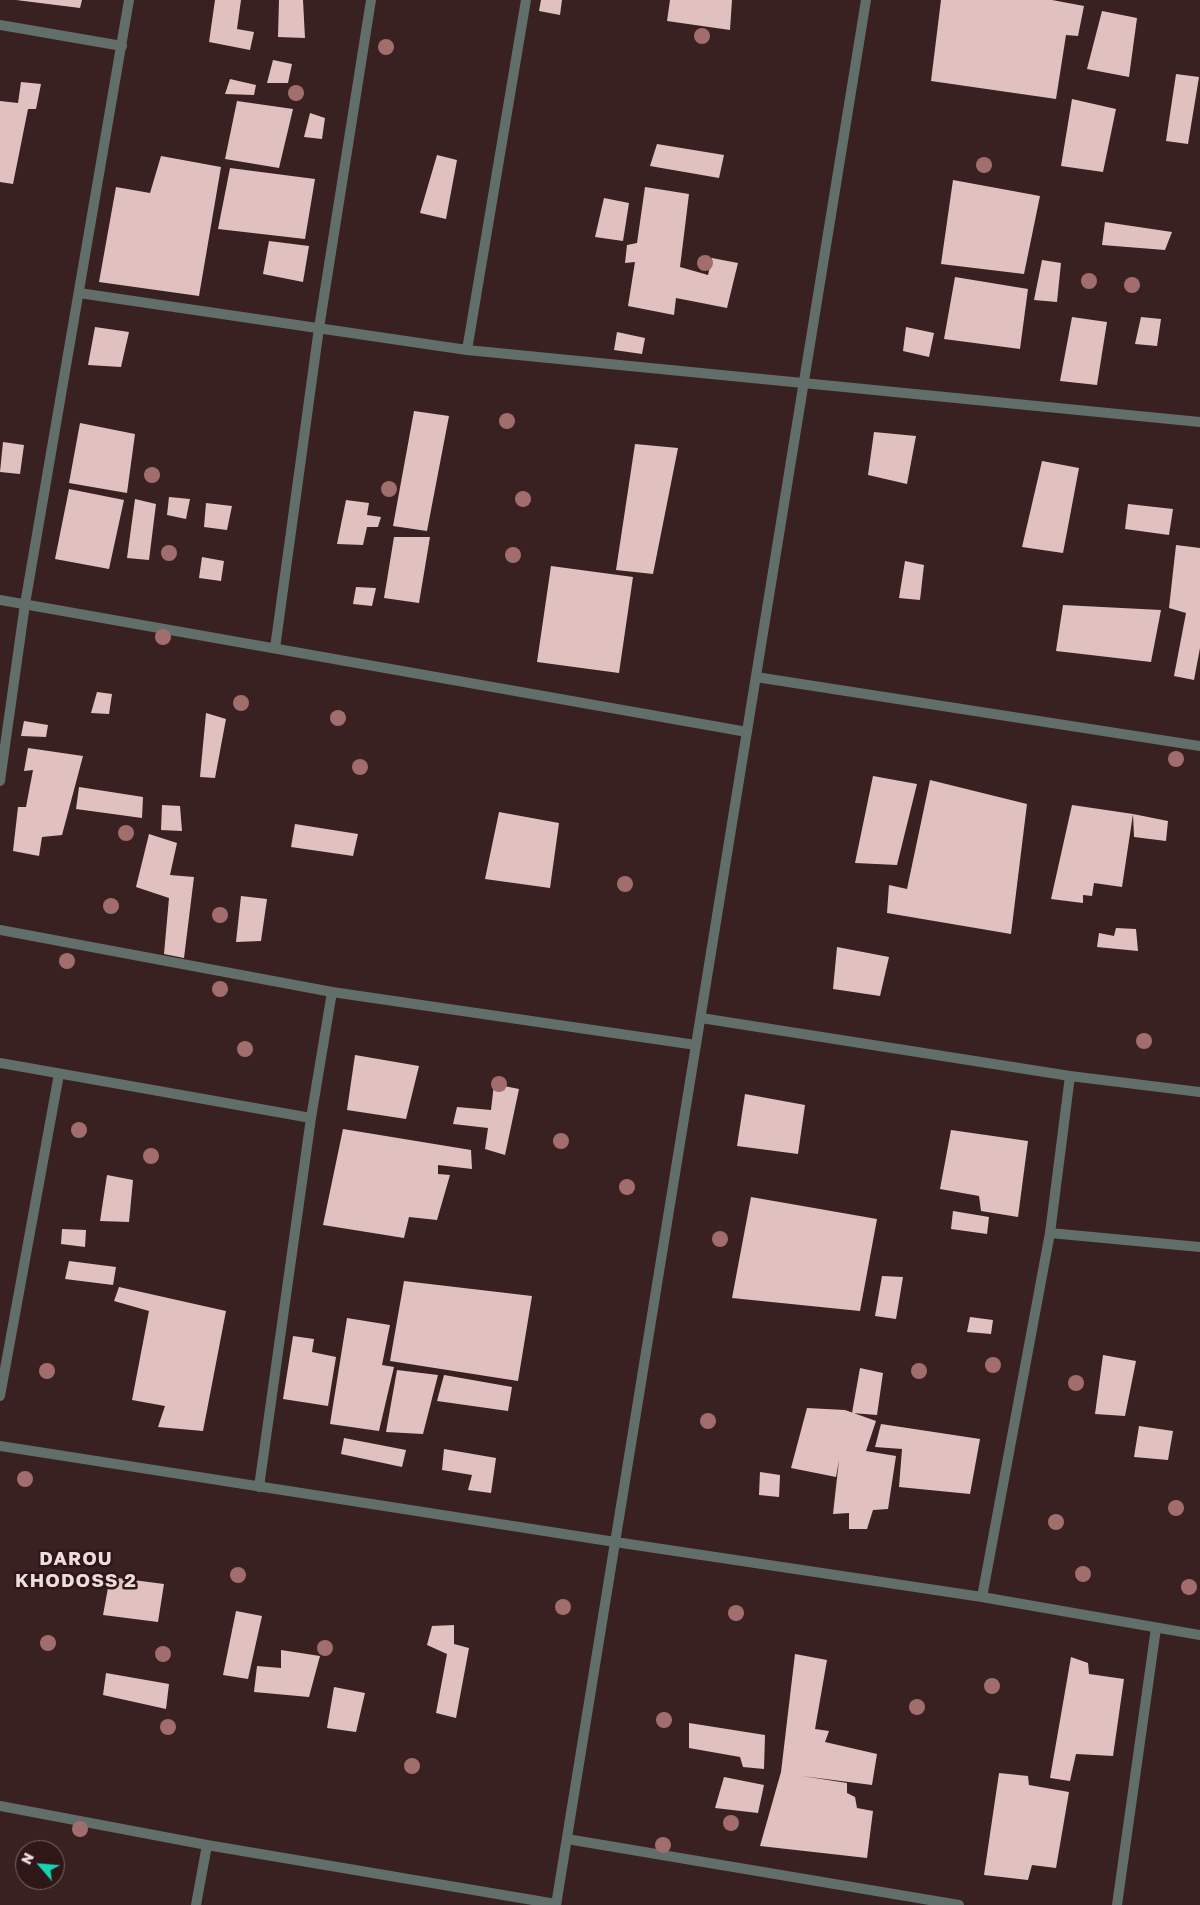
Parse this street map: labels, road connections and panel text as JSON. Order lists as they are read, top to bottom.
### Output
{
  "districts": ["DAROU KHODOSS 2"],
  "north": "top left"
}
